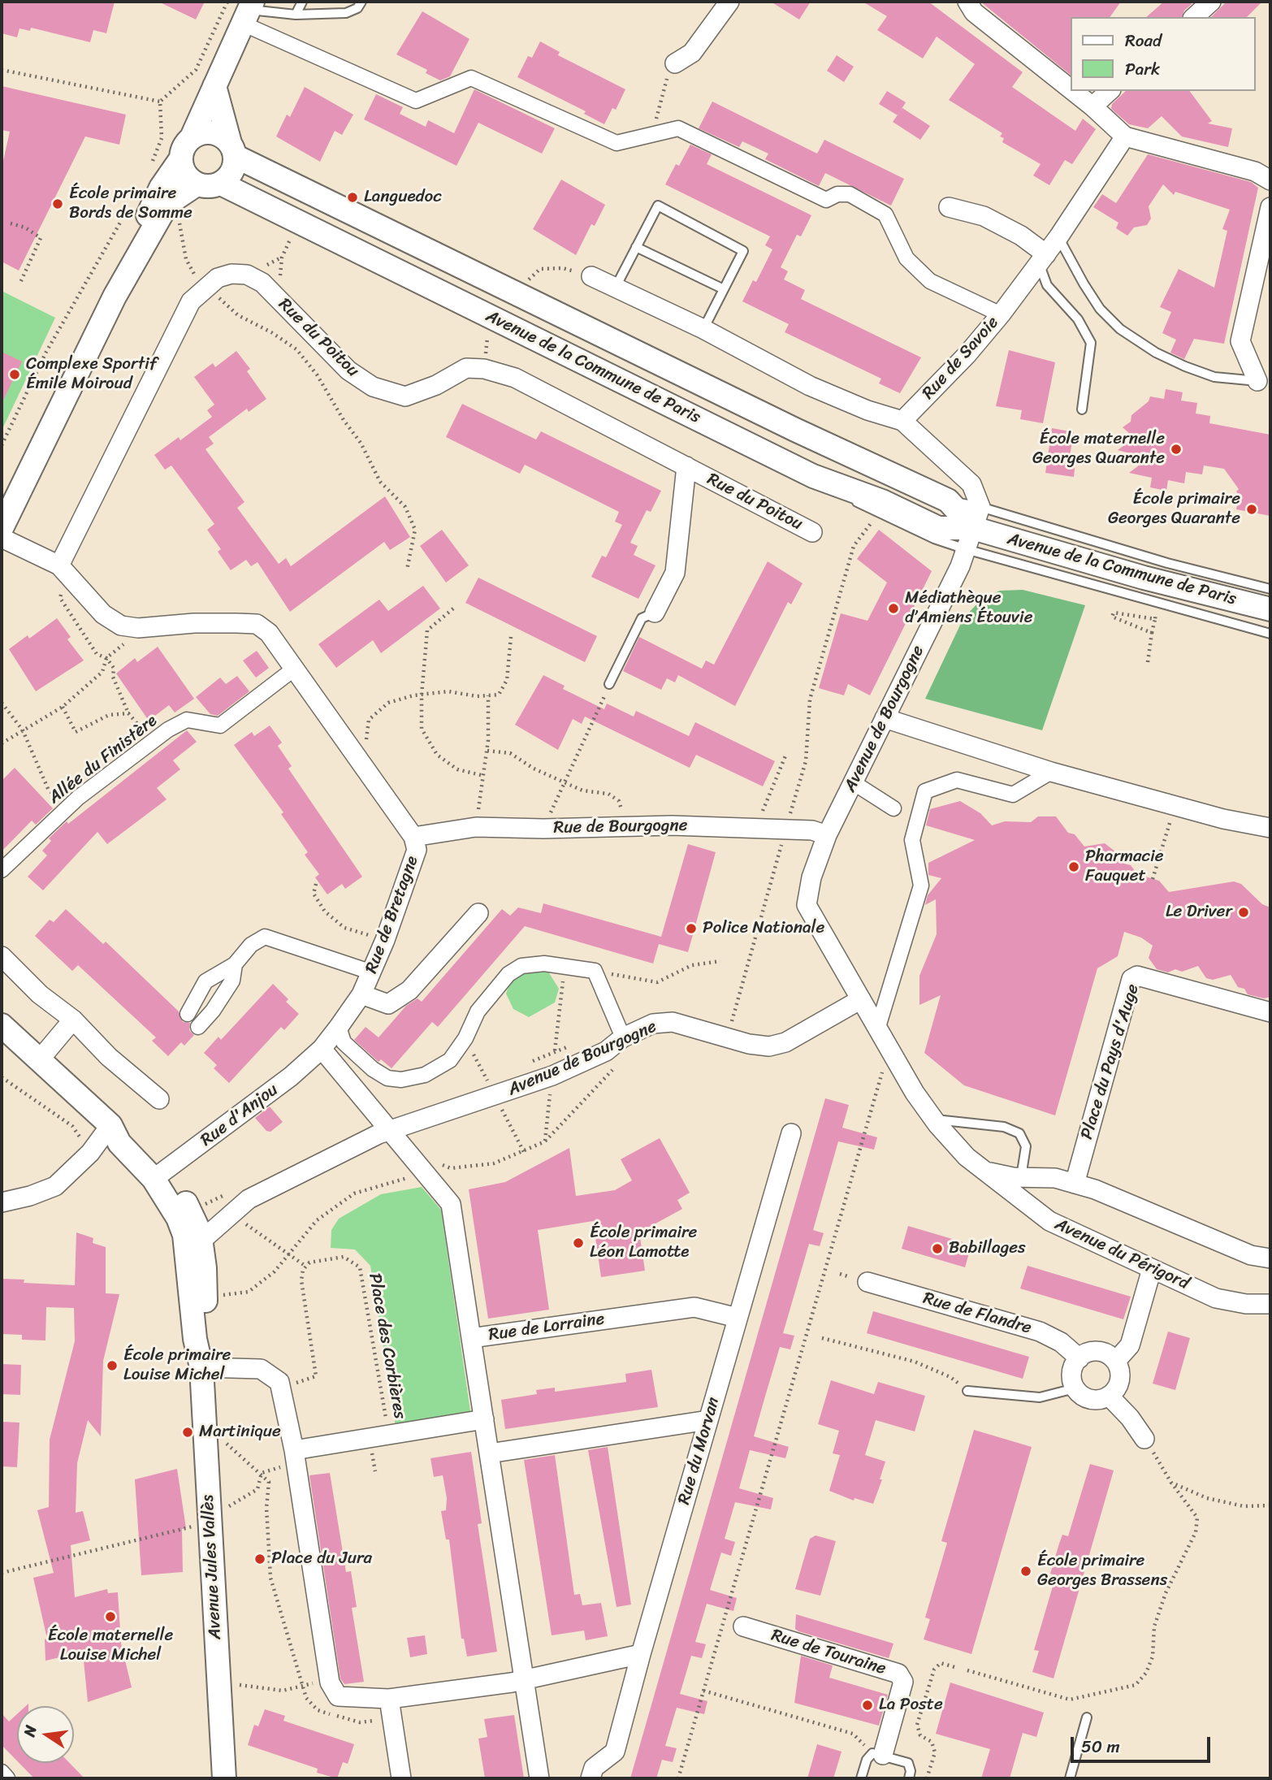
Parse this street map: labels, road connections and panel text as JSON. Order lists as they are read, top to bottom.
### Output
{
  "streets": {
    "street": [
      "Rue du Poitou",
      "Rue de Savoie",
      "Avenue de la Commune de Paris",
      "Avenue de Bourgogne",
      "Allée du Finistère",
      "Rue de Bourgogne",
      "Rue de Bretagne",
      "Place du Pays d'Auge",
      "Rue d'Anjou",
      "Avenue du Périgord",
      "Rue de Flandre",
      "Rue de Lorraine",
      "Rue du Morvan",
      "Avenue Jules Vallès",
      "Rue de Touraine"
    ],
    "path": ["Place des Corbières"]
  },
  "crossings": [
    ["Avenue de la Commune de Paris", "Avenue de Bourgogne"],
    ["Avenue de Bourgogne", "Rue de Bourgogne"],
    ["Avenue de Bourgogne", "Avenue du Périgord"],
    ["Avenue de Bourgogne", "Avenue Jules Vallès"],
    ["Allée du Finistère", "Rue de Bretagne"],
    ["Rue de Bourgogne", "Rue de Bretagne"],
    ["Rue de Bretagne", "Rue d'Anjou"],
    ["Place du Pays d'Auge", "Avenue du Périgord"],
    ["Rue de Lorraine", "Rue du Morvan"]
  ],
  "places": [
    "Languedoc",
    "École primaire Bords de Somme",
    "Complexe Sportif Émile Moiroud",
    "École maternelle Georges Quarante",
    "École primaire Georges Quarante",
    "Médiathèque d’Amiens Étouvie",
    "Pharmacie Fauquet",
    "Le Driver",
    "Police Nationale",
    "École primaire Léon Lamotte",
    "Babillages",
    "École primaire Louise Michel",
    "Martinique",
    "Place du Jura",
    "École primaire Georges Brassens",
    "École maternelle Louise Michel",
    "La Poste"
  ],
  "legend": ["Road", "Park"],
  "scale_bar": "50 m",
  "north": "left"
}
